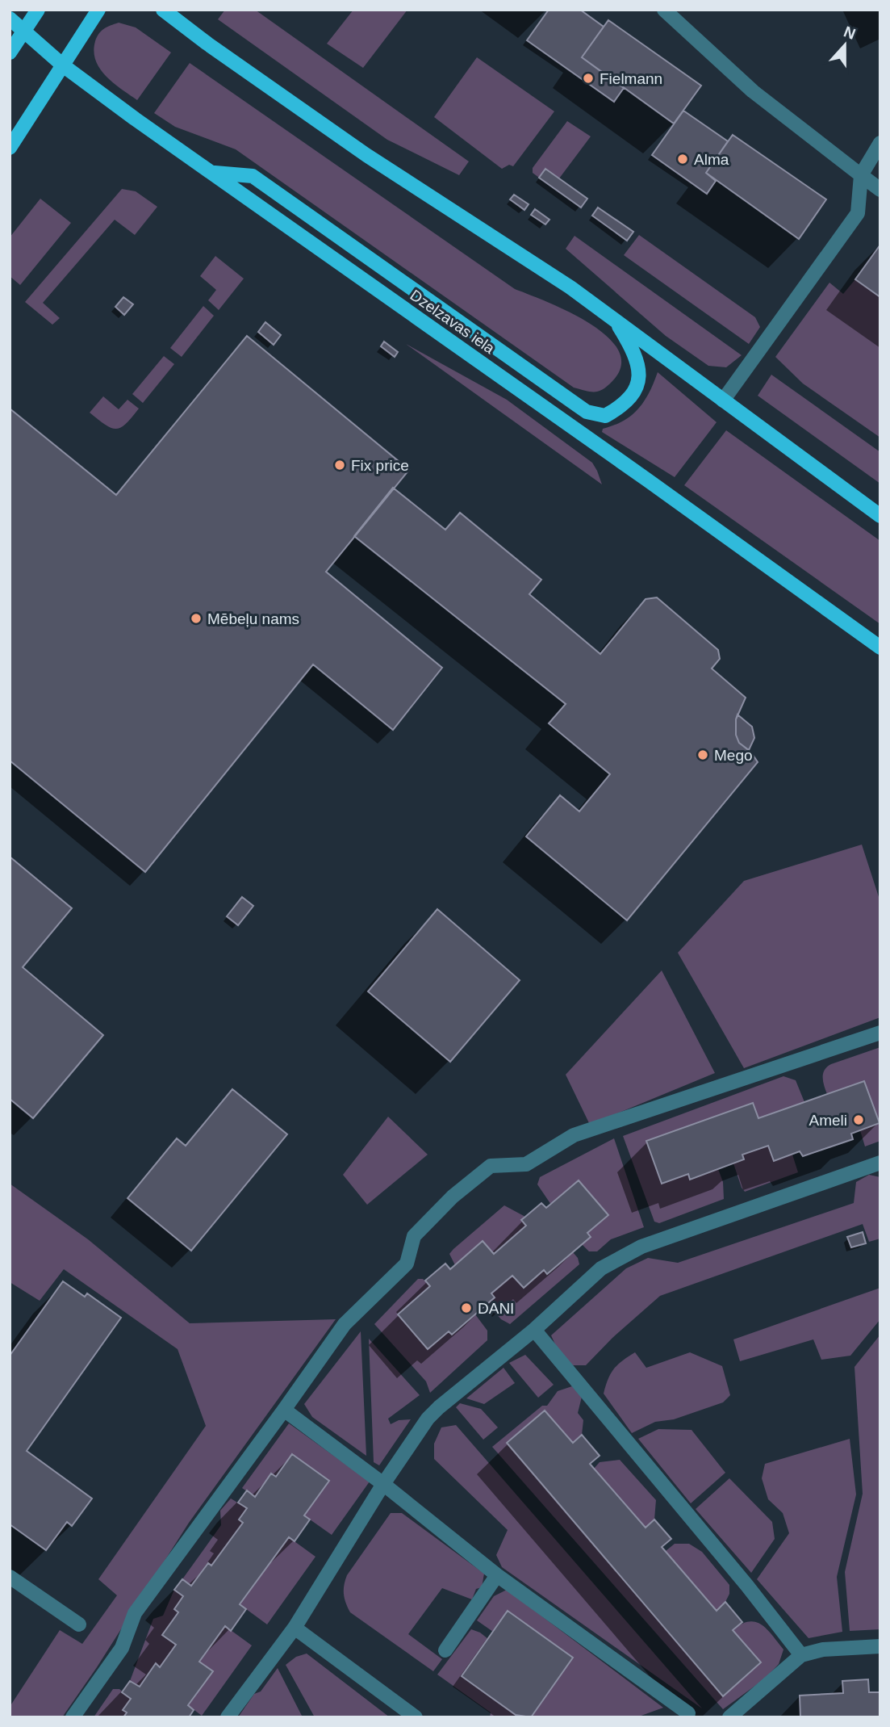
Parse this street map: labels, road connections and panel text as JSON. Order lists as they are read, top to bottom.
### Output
{
  "streets": {
    "main road": ["Dzelzavas iela"]
  },
  "places": [
    "Fielmann",
    "Alma",
    "Fix price",
    "Mēbeļu nams",
    "Mego",
    "Ameli",
    "DANI"
  ],
  "north": "top"
}
